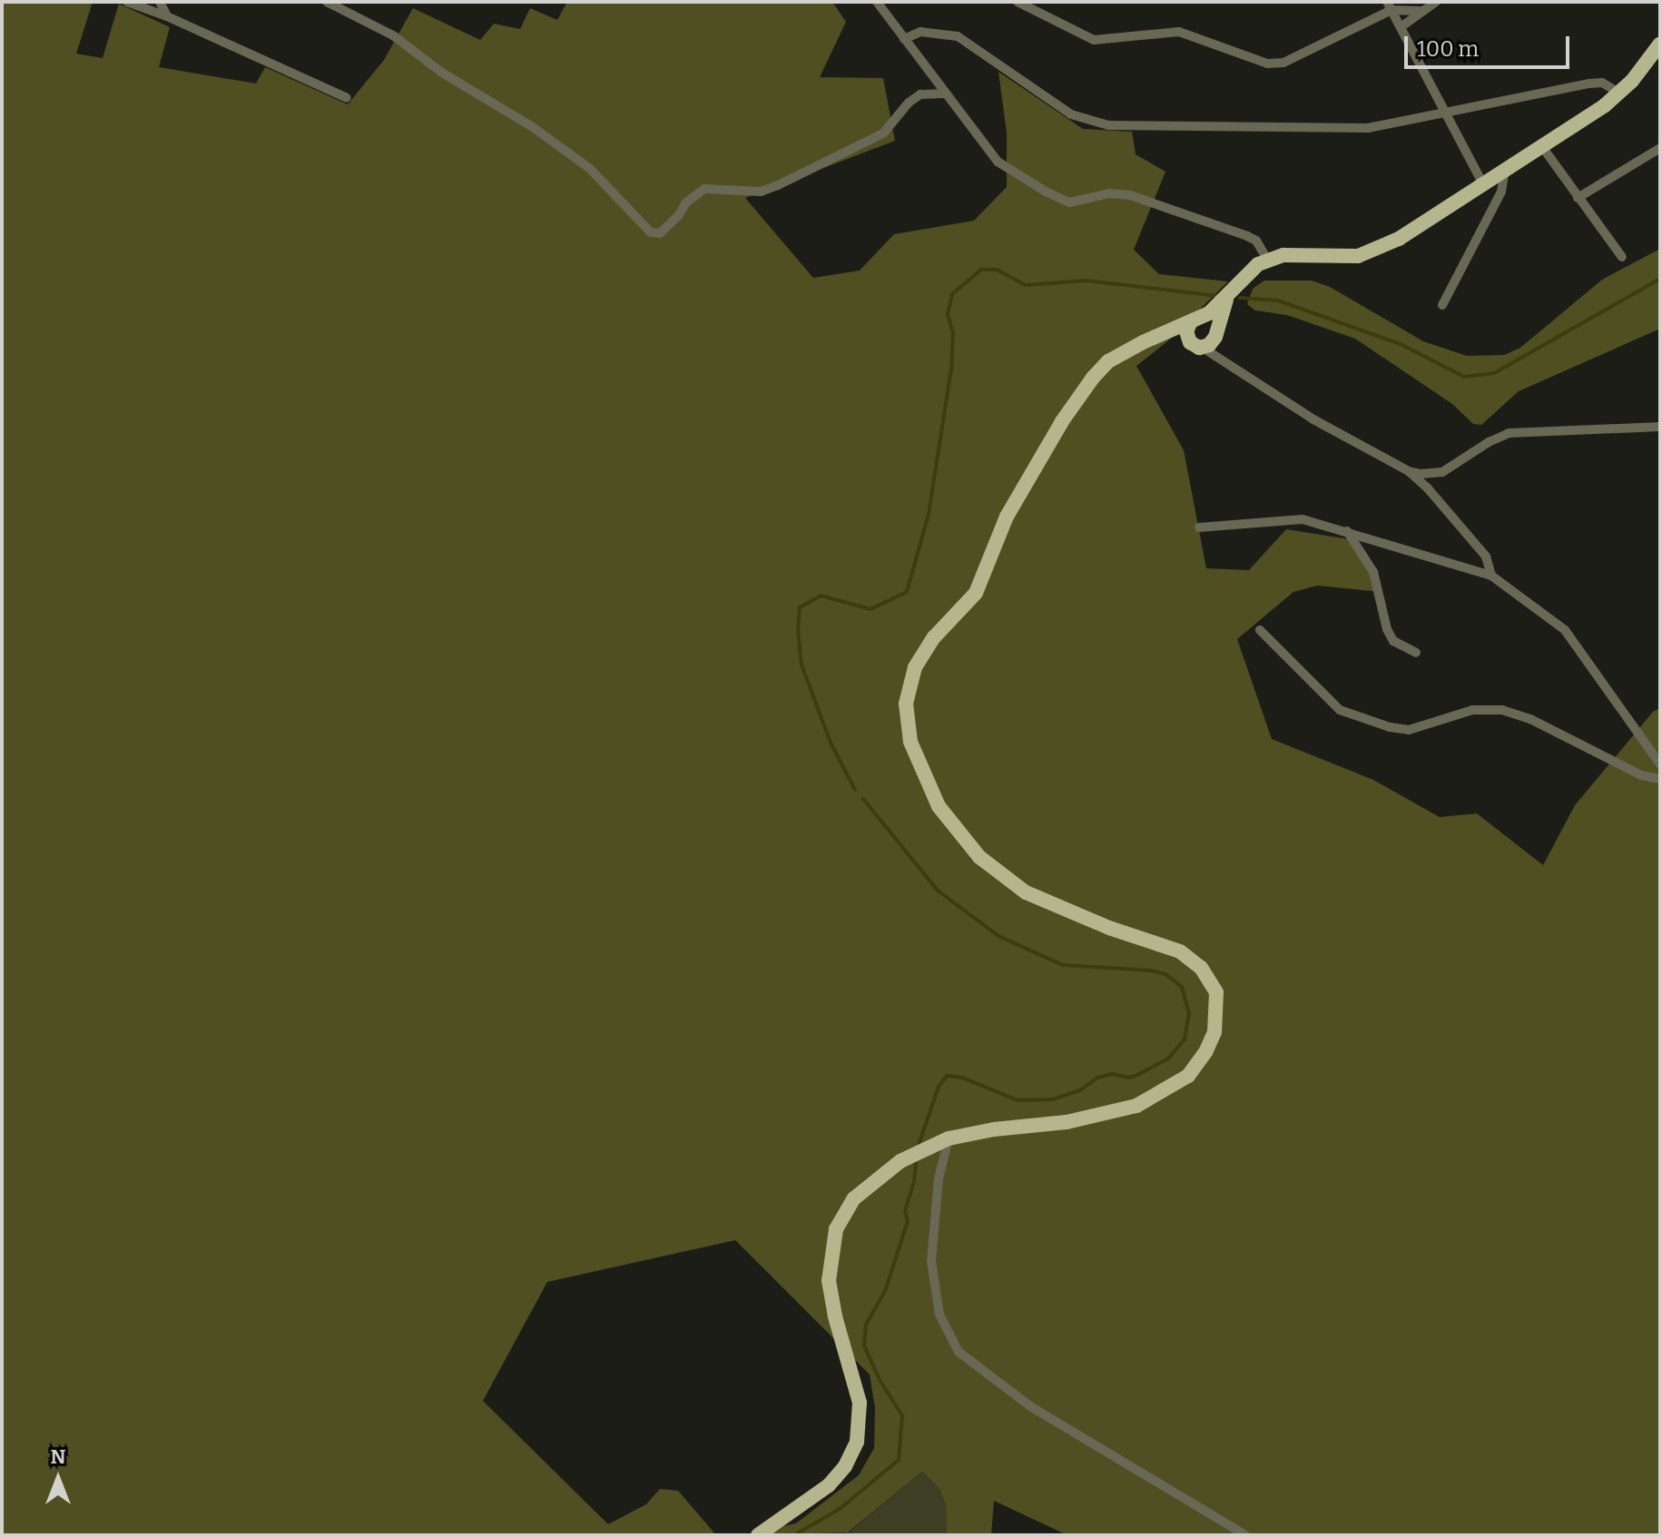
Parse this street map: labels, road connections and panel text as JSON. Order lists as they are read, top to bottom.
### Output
{
  "scale_bar": "100 m",
  "north": "top"
}
